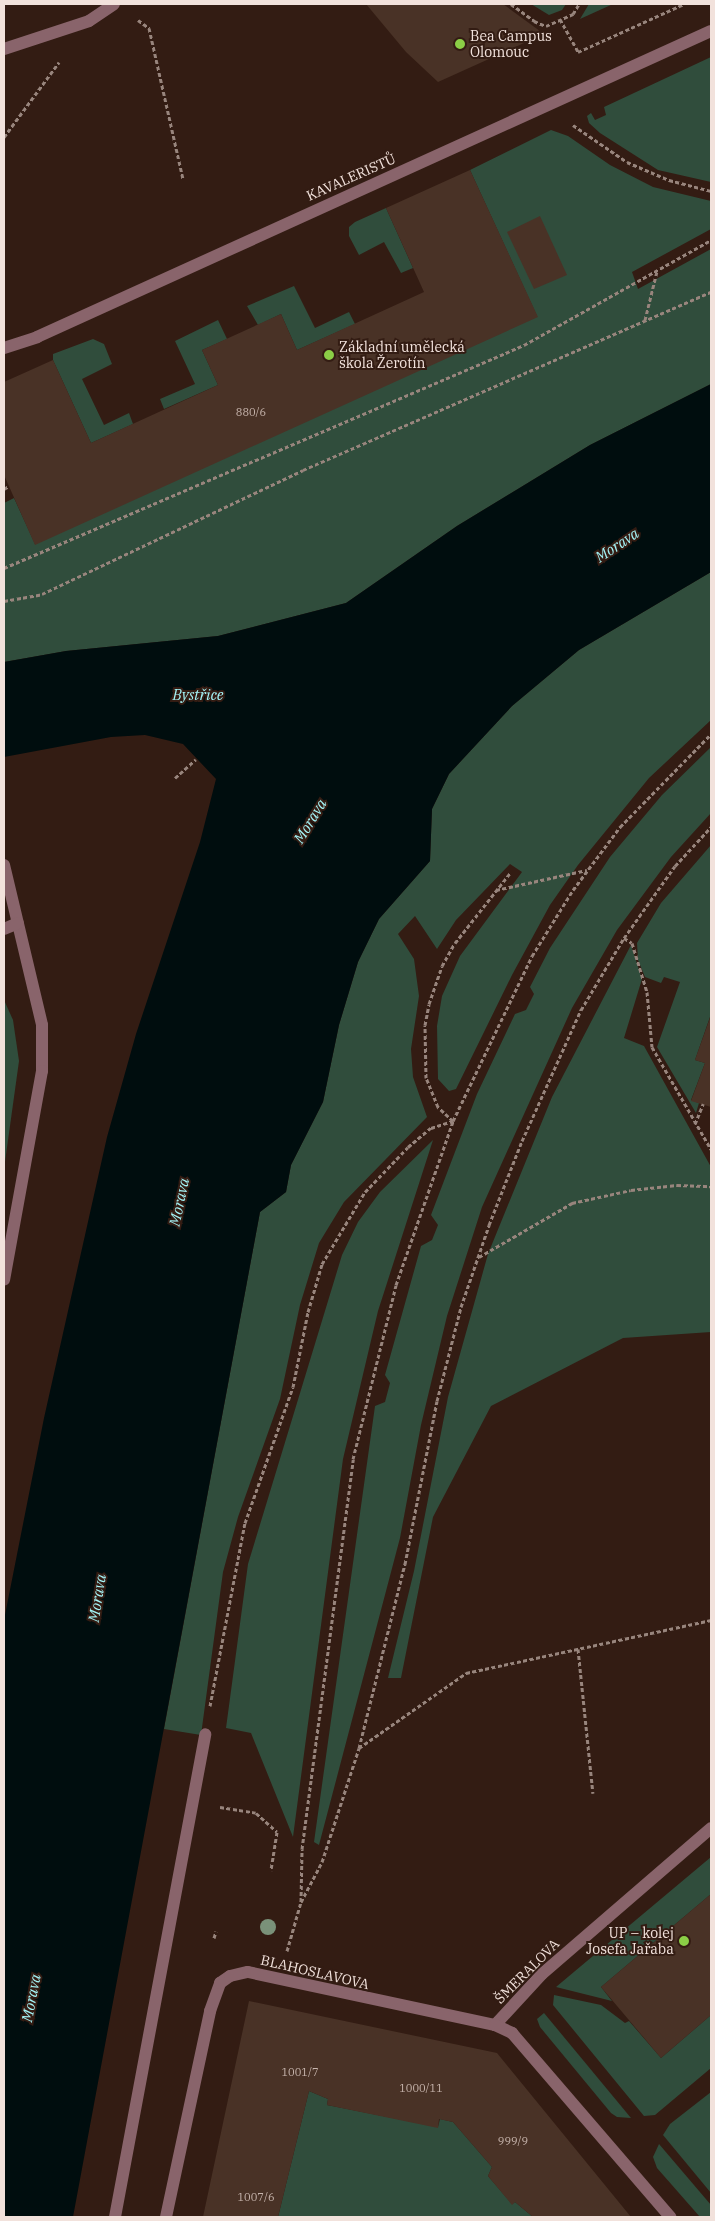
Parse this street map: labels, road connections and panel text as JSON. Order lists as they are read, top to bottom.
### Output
{
  "streets": {
    "street": ["KAVALERISTŮ", "ŠMERALOVA", "BLAHOSLAVOVA"]
  },
  "crossings": [
    ["ŠMERALOVA", "BLAHOSLAVOVA"]
  ],
  "water": ["Morava", "Bystřice"],
  "places": ["Bea Campus Olomouc", "Základní umělecká škola Žerotín", "UP – kolej Josefa Jařaba"],
  "house_numbers": [
    "880/6",
    "1001/7",
    "1000/11",
    "999/9",
    "1007/6"
  ]
}
